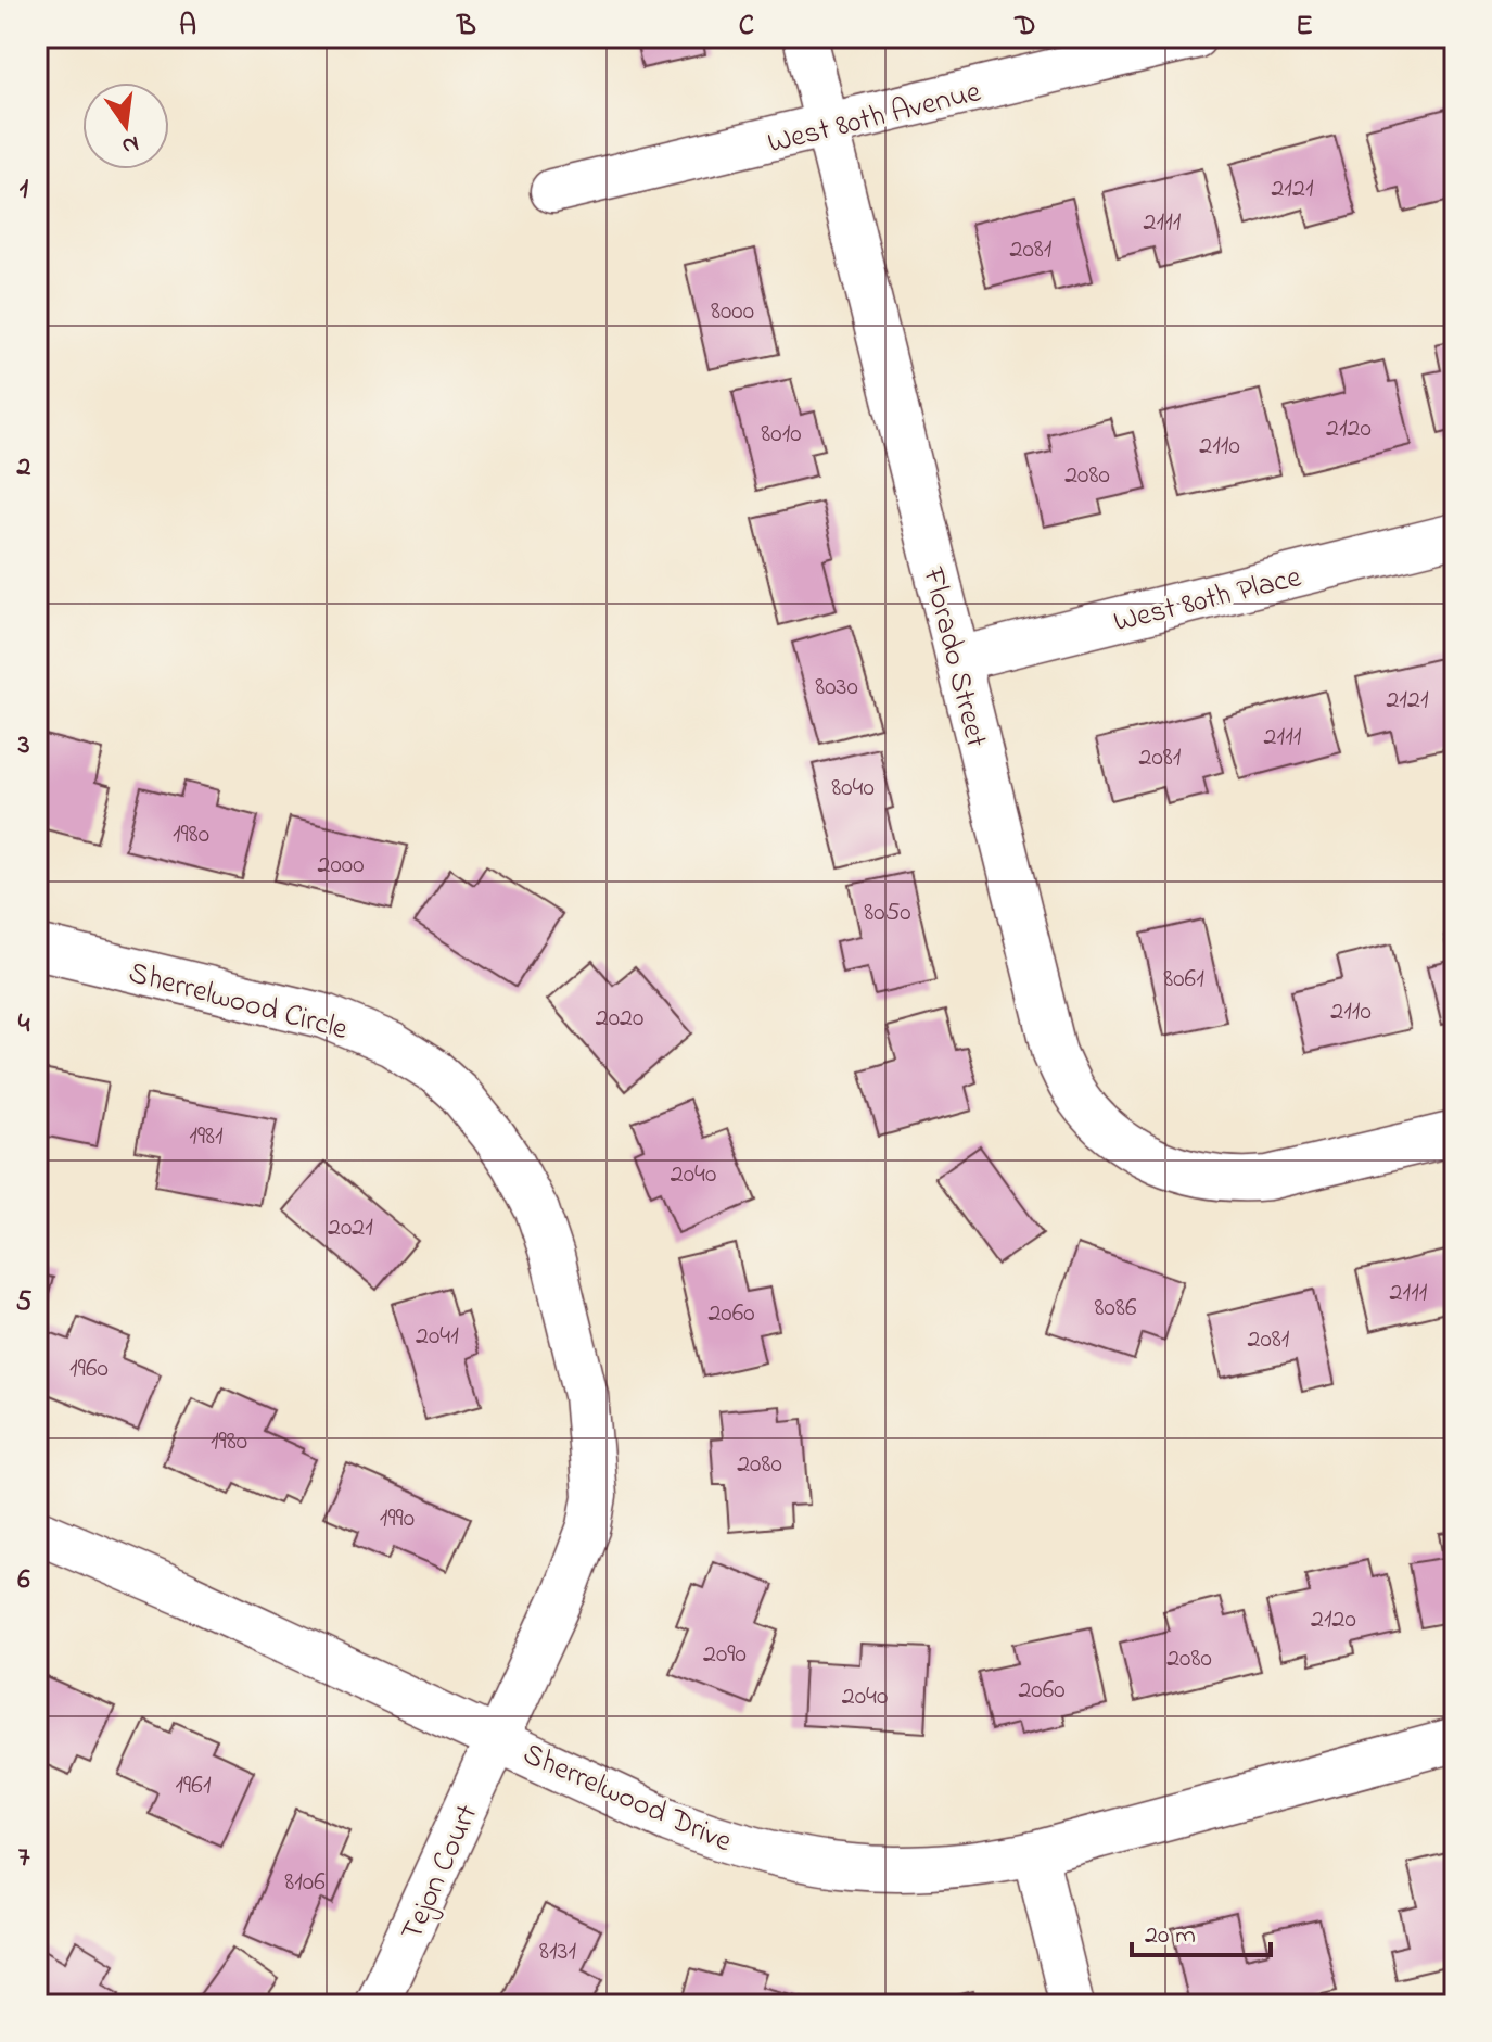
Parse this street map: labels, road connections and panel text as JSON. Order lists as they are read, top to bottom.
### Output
{
  "streets": {
    "street": [
      "West 80th Avenue",
      "West 80th Place",
      "Florado Street",
      "Sherrelwood Circle",
      "Sherrelwood Drive",
      "Tejon Court"
    ]
  },
  "crossings": [
    ["West 80th Avenue", "Florado Street"],
    ["West 80th Place", "Florado Street"],
    ["Sherrelwood Circle", "Sherrelwood Drive"],
    ["Sherrelwood Circle", "Tejon Court"],
    ["Sherrelwood Drive", "Tejon Court"]
  ],
  "house_numbers": [
    "2121",
    "2111",
    "2081",
    "8000",
    "2120",
    "8010",
    "2110",
    "2080",
    "8030",
    "2121",
    "2111",
    "2081",
    "8040",
    "1980",
    "2000",
    "8050",
    "8061",
    "2110",
    "2020",
    "1981",
    "2040",
    "2021",
    "2111",
    "8086",
    "2060",
    "2041",
    "2081",
    "1960",
    "1980",
    "2080",
    "1990",
    "2120",
    "2090",
    "2080",
    "2060",
    "2040",
    "1961",
    "8106",
    "8131"
  ],
  "scale_bar": "20 m",
  "north": "bottom",
  "grid": {
    "columns": [
      "A",
      "B",
      "C",
      "D",
      "E"
    ],
    "rows": [
      "1",
      "2",
      "3",
      "4",
      "5",
      "6",
      "7"
    ]
  }
}
